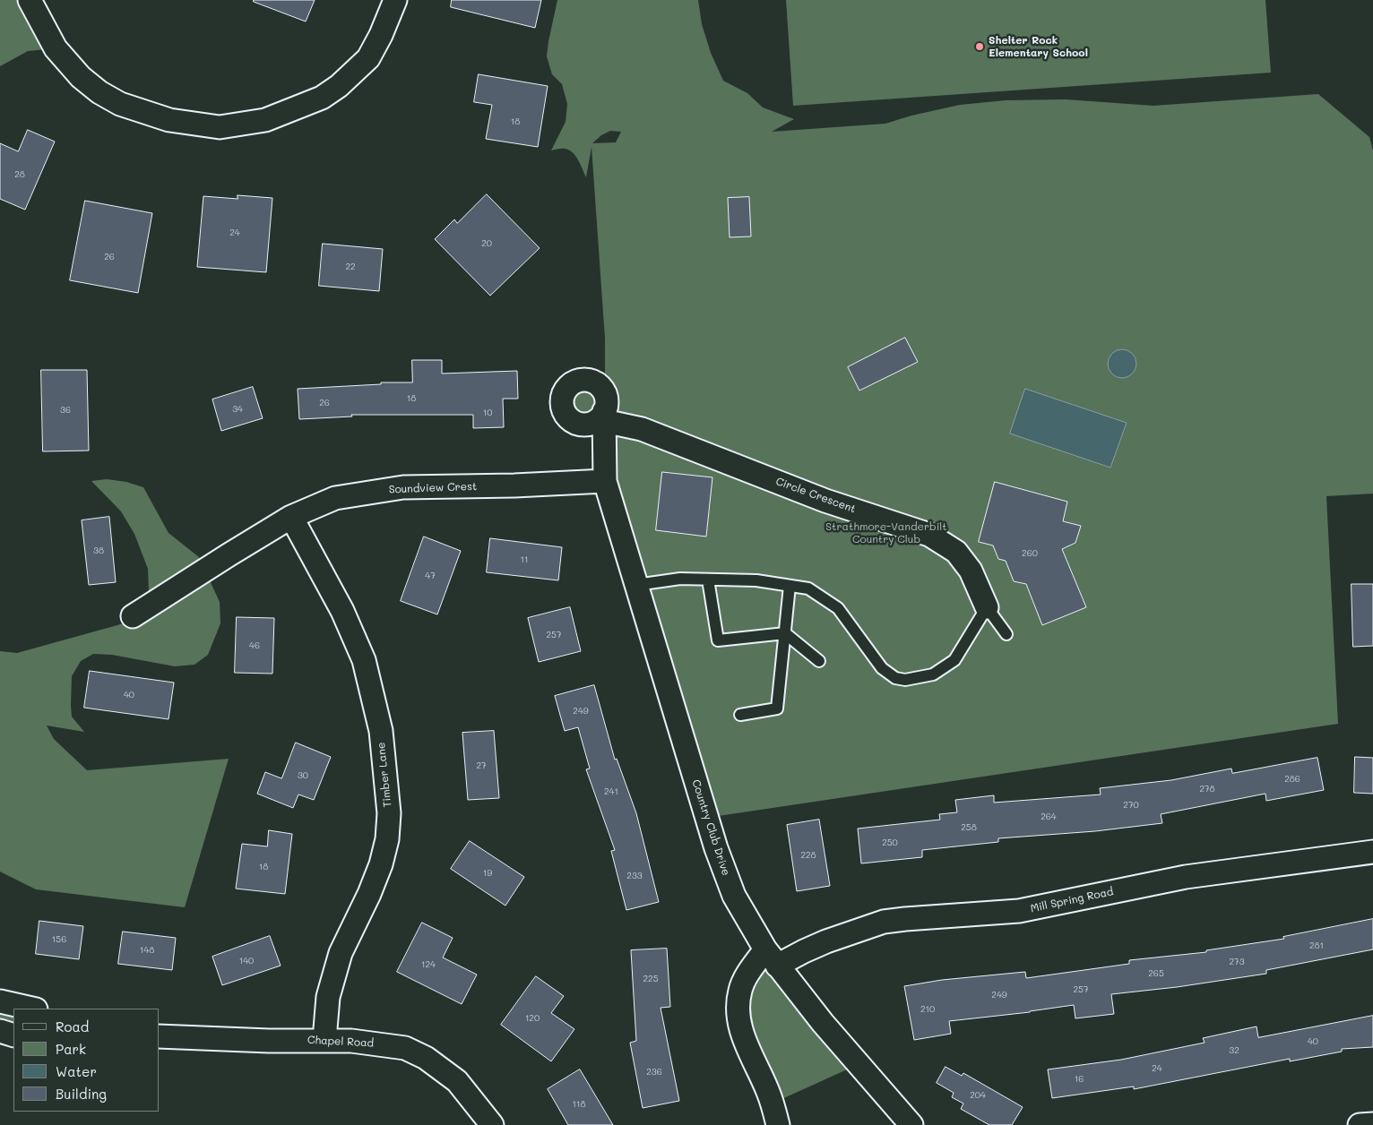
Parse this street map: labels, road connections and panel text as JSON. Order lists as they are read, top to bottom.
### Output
{
  "streets": {
    "street": [
      "Soundview Crest",
      "Circle Crescent",
      "Timber Lane",
      "Country Club Drive",
      "Mill Spring Road",
      "Chapel Road"
    ]
  },
  "crossings": [
    ["Soundview Crest", "Circle Crescent"],
    ["Soundview Crest", "Timber Lane"],
    ["Soundview Crest", "Country Club Drive"],
    ["Circle Crescent", "Country Club Drive"],
    ["Timber Lane", "Chapel Road"],
    ["Country Club Drive", "Mill Spring Road"]
  ],
  "parks": ["Strathmore-Vanderbilt Country Club"],
  "places": ["Shelter Rock Elementary School"],
  "house_numbers": [
    "18",
    "28",
    "24",
    "20",
    "26",
    "22",
    "18",
    "26",
    "34",
    "36",
    "10",
    "38",
    "260",
    "11",
    "47",
    "257",
    "46",
    "40",
    "249",
    "27",
    "30",
    "286",
    "278",
    "241",
    "270",
    "264",
    "258",
    "250",
    "228",
    "18",
    "19",
    "233",
    "156",
    "281",
    "148",
    "140",
    "273",
    "124",
    "265",
    "225",
    "257",
    "249",
    "210",
    "120",
    "40",
    "32",
    "24",
    "236",
    "16",
    "204",
    "118"
  ],
  "legend": [
    "Road",
    "Park",
    "Water",
    "Building"
  ]
}
